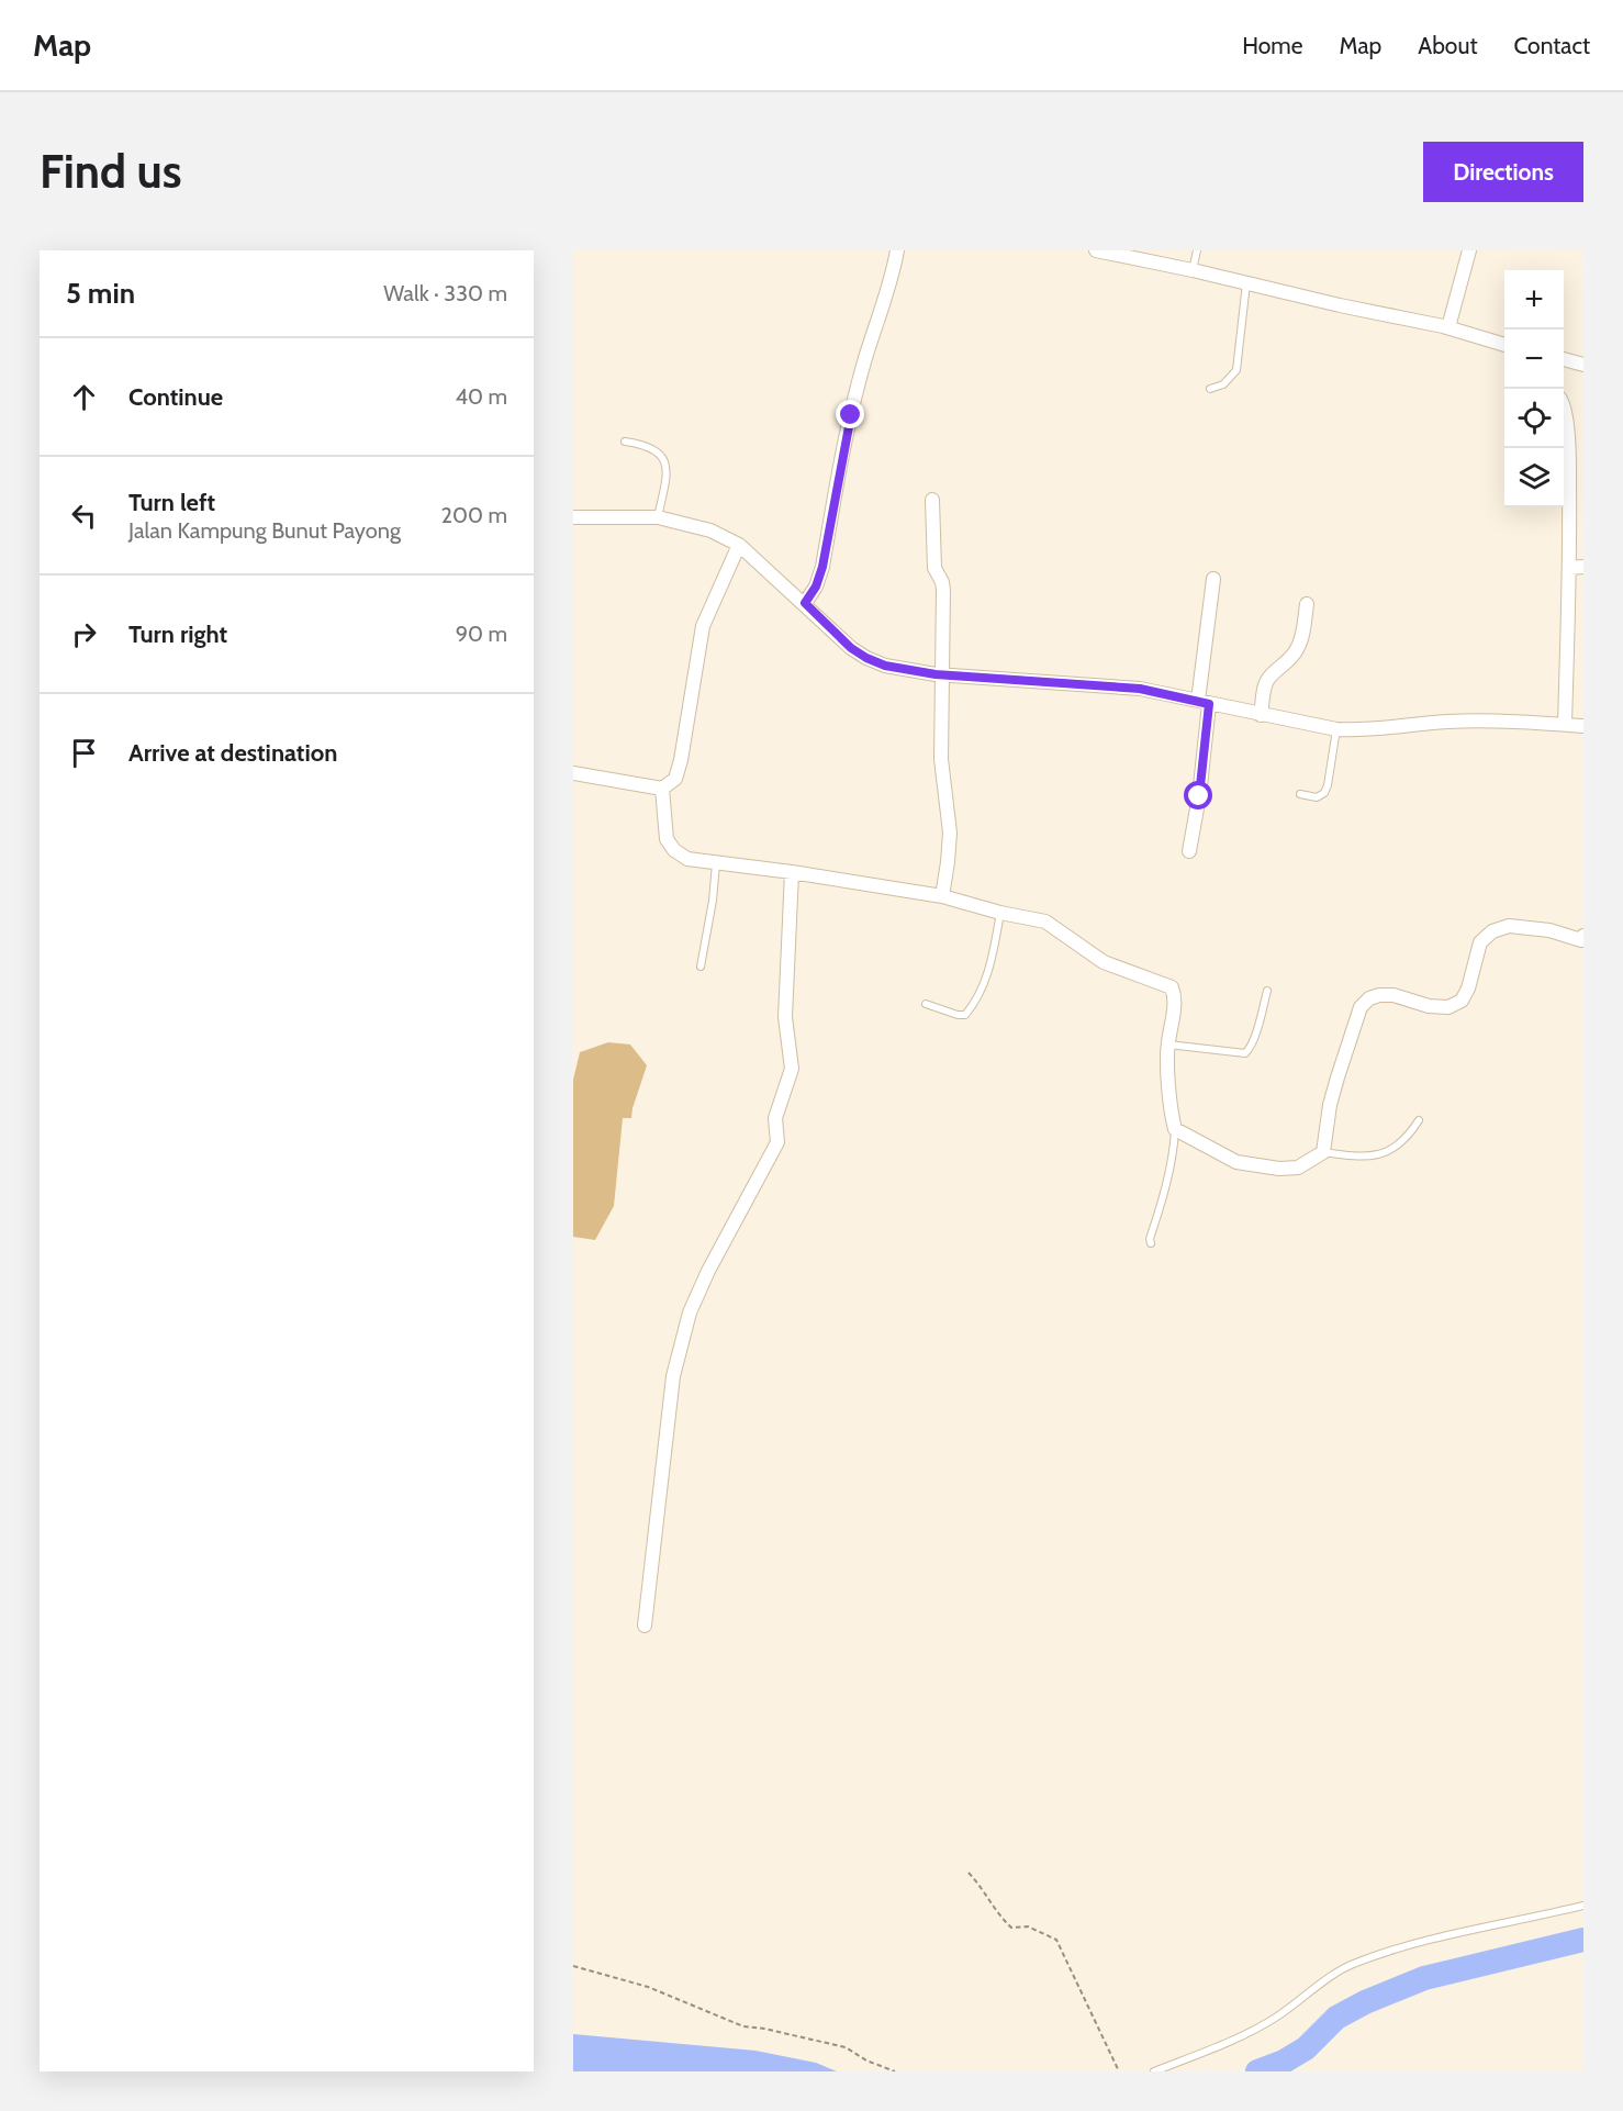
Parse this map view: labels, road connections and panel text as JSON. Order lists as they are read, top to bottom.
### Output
{
  "page": {
    "header": "Map",
    "nav": [
      "Home",
      "Map",
      "About",
      "Contact"
    ],
    "buttons": "Directions",
    "title": "Find us",
    "heading": ["5 min", "Walk · 330 m"],
    "map_buttons": ["+", "−"],
    "list": [
      ["Continue", "40 m"],
      ["Turn left", "Jalan Kampung Bunut Payong", "200 m"],
      ["Turn right", "90 m"],
      "Arrive at destination"
    ]
  }
}
